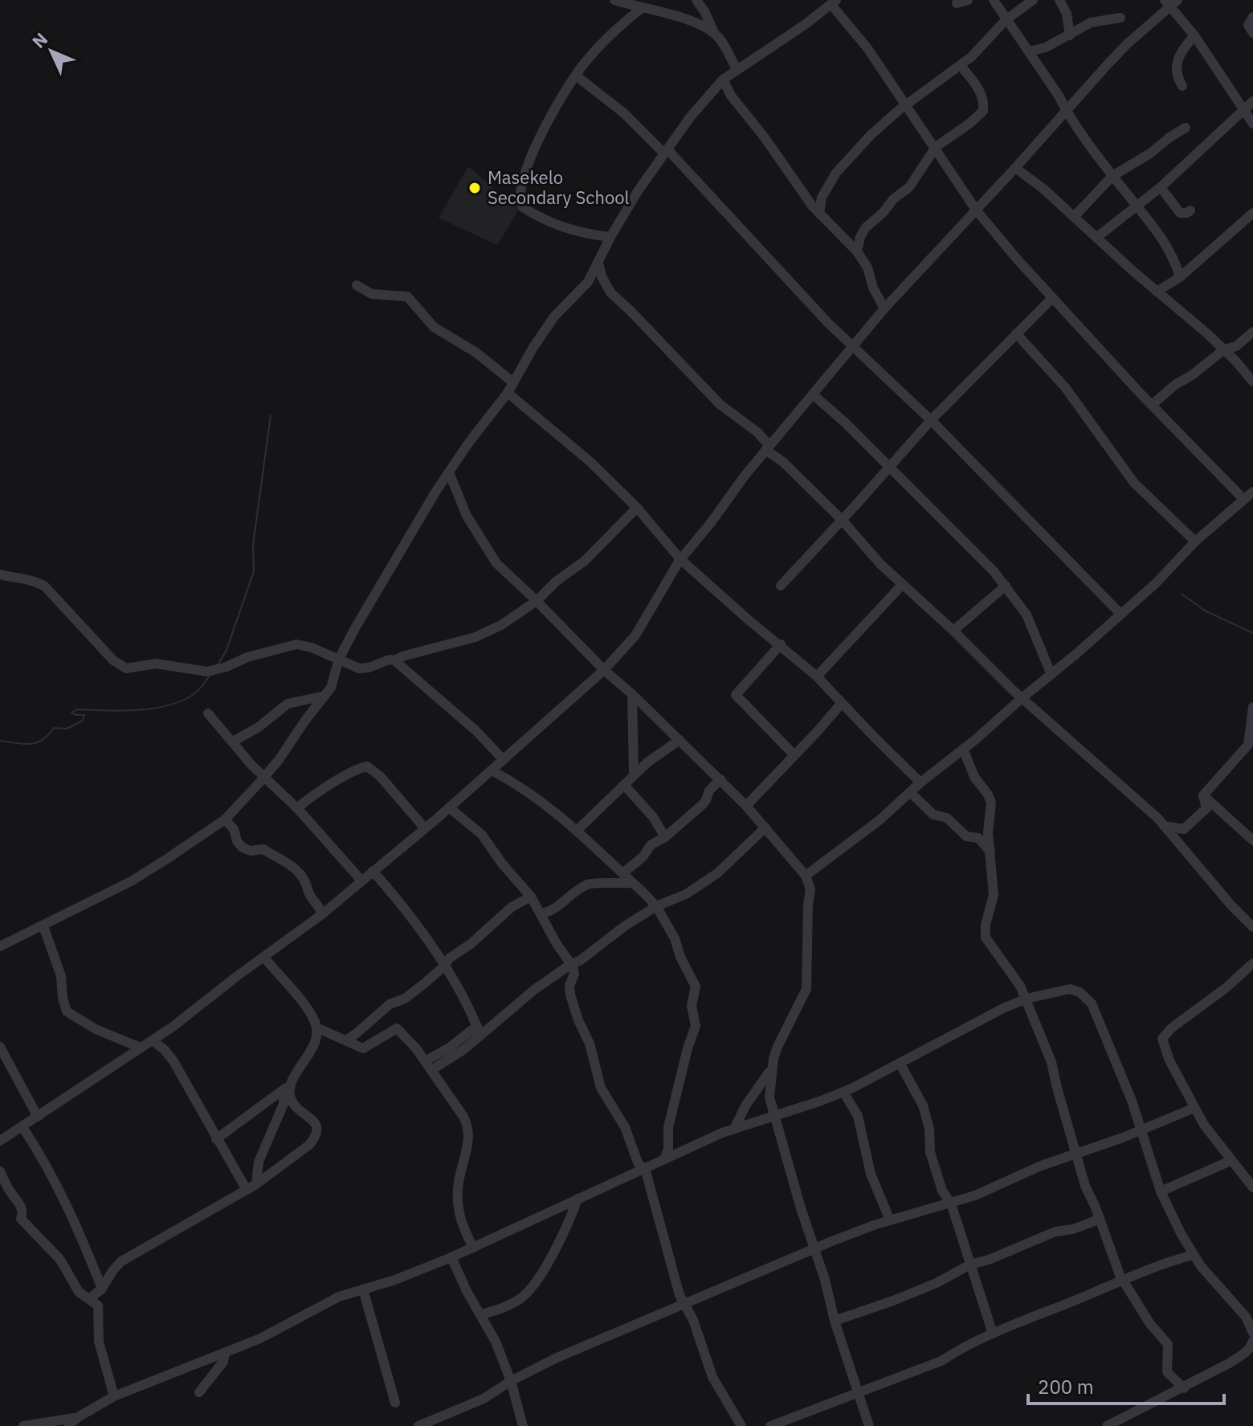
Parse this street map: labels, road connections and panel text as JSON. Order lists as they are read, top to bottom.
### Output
{
  "places": ["Masekelo Secondary School"],
  "scale_bar": "200 m",
  "north": "top left"
}
